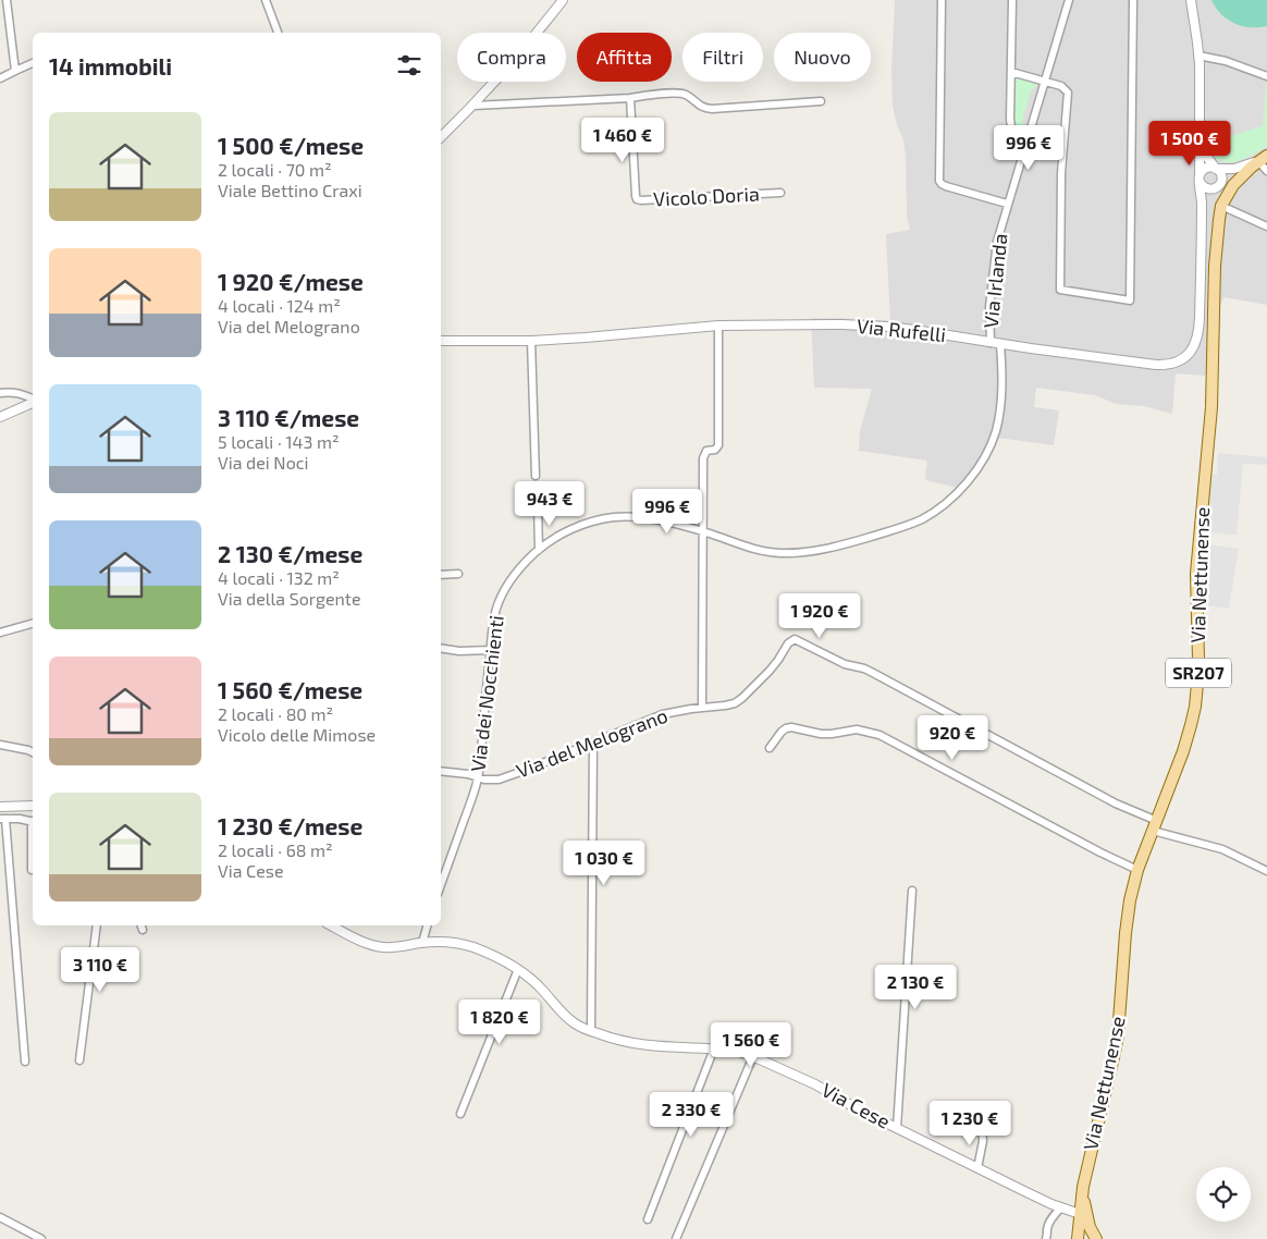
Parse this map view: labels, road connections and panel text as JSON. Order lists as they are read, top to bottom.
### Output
{
  "streets": {
    "main road": ["Via Nettunense", "SR207"],
    "street": [
      "Vicolo Doria",
      "Via Irlanda",
      "Via Rufelli",
      "Via dei Nocchienti",
      "Via del Melograno",
      "Via Cese"
    ]
  },
  "crossings": [
    ["Via Irlanda", "Via Rufelli"],
    ["Via Rufelli", "Via dei Nocchienti"],
    ["Via Nettunense", "Via del Melograno"],
    ["Via Nettunense", "Via Cese"],
    ["Via dei Nocchienti", "Via del Melograno"]
  ],
  "page": {
    "chip": [
      "Compra",
      "Affitta",
      "Filtri",
      "Nuovo"
    ],
    "heading": "14 immobili",
    "list": [
      {
        "name": "1 500 €/mese",
        "note": "2 locali · 70 m² · Viale Bettino Craxi"
      },
      {
        "name": "1 920 €/mese",
        "note": "4 locali · 124 m² · Via del Melograno"
      },
      {
        "name": "3 110 €/mese",
        "note": "5 locali · 143 m² · Via dei Noci"
      },
      {
        "name": "2 130 €/mese",
        "note": "4 locali · 132 m² · Via della Sorgente"
      },
      {
        "name": "1 560 €/mese",
        "note": "2 locali · 80 m² · Vicolo delle Mimose"
      },
      {
        "name": "1 230 €/mese",
        "note": "2 locali · 68 m² · Via Cese"
      }
    ],
    "price": [
      "1 460 €",
      "1 500 €",
      "996 €",
      "943 €",
      "996 €",
      "1 920 €",
      "920 €",
      "1 030 €",
      "3 110 €",
      "2 130 €",
      "1 820 €",
      "1 560 €",
      "2 330 €",
      "1 230 €"
    ]
  }
}
